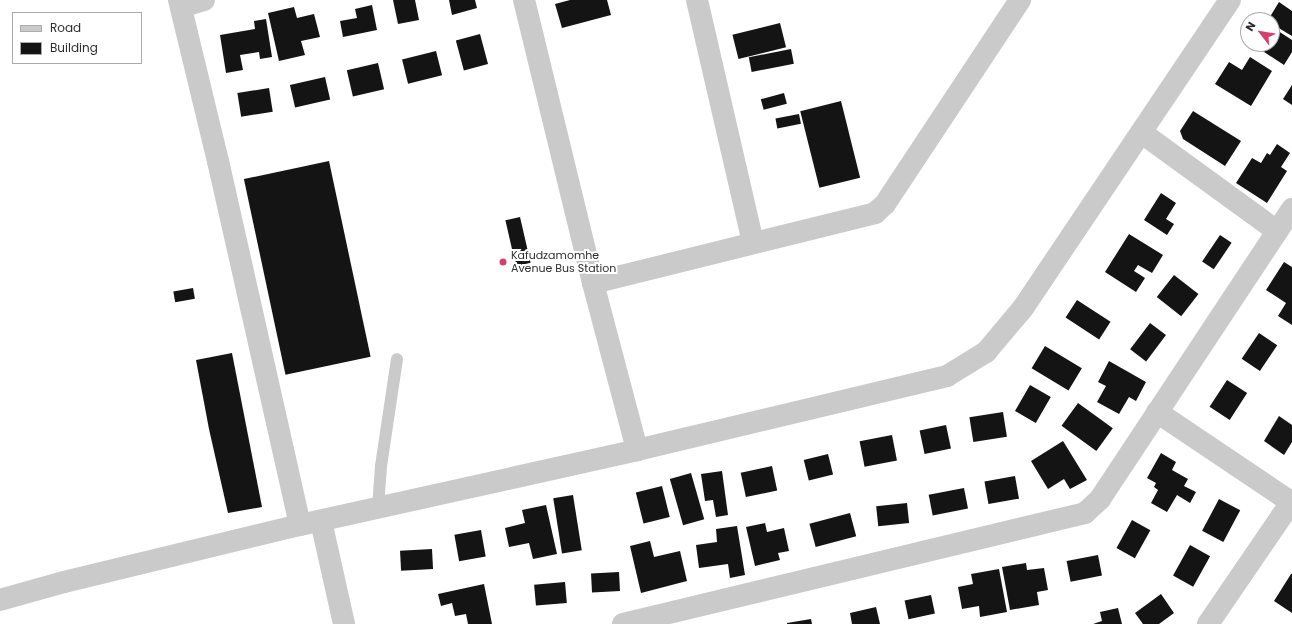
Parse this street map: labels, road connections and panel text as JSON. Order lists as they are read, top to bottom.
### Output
{
  "places": ["Kafudzamomhe Avenue Bus Station"],
  "legend": ["Road", "Building"],
  "north": "top left"
}
